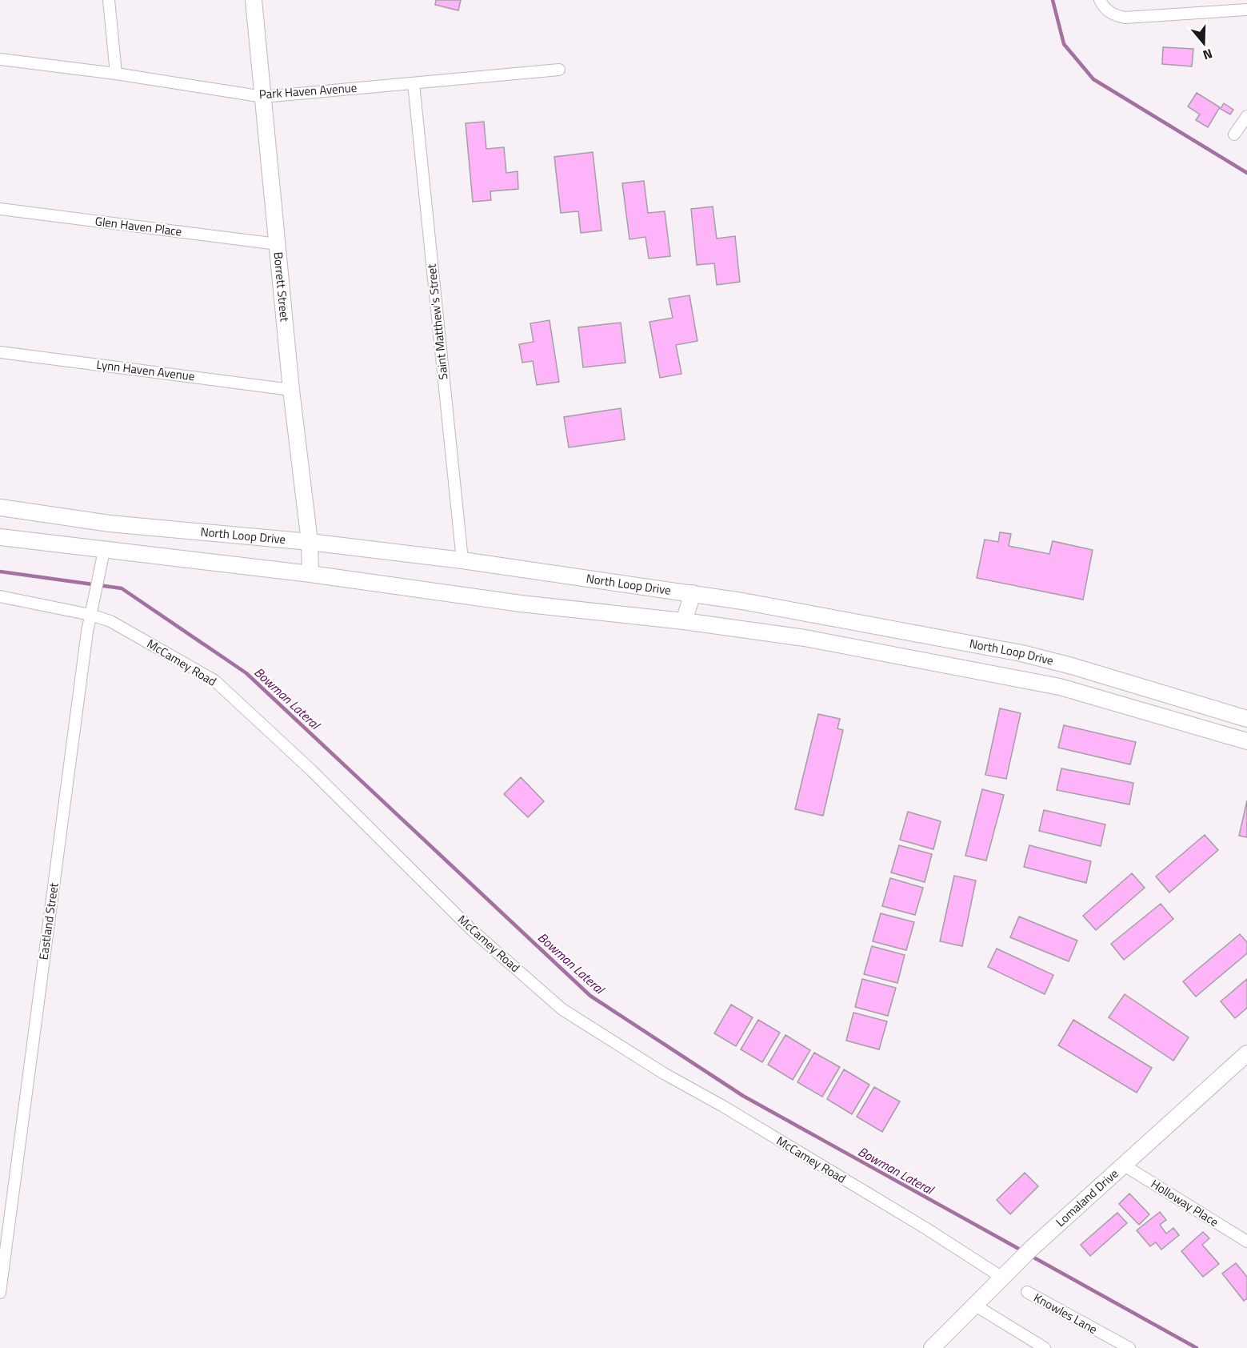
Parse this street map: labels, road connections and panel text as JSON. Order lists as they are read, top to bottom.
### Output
{
  "streets": {
    "main road": ["Borrett Street", "North Loop Drive", "Lomaland Drive"],
    "street": [
      "Park Haven Avenue",
      "Glen Haven Place",
      "Saint Matthew's Street",
      "Lynn Haven Avenue",
      "McCamey Road",
      "Eastland Street",
      "Holloway Place",
      "Knowles Lane"
    ]
  },
  "crossings": [
    ["Park Haven Avenue", "Borrett Street"],
    ["Park Haven Avenue", "Saint Matthew's Street"],
    ["Glen Haven Place", "Borrett Street"],
    ["Borrett Street", "Lynn Haven Avenue"],
    ["Borrett Street", "North Loop Drive"],
    ["Saint Matthew's Street", "North Loop Drive"],
    ["North Loop Drive", "Eastland Street"],
    ["McCamey Road", "Eastland Street"],
    ["McCamey Road", "Lomaland Drive"],
    ["Lomaland Drive", "Holloway Place"]
  ],
  "water": ["Bowman Lateral"],
  "north": "bottom"
}
